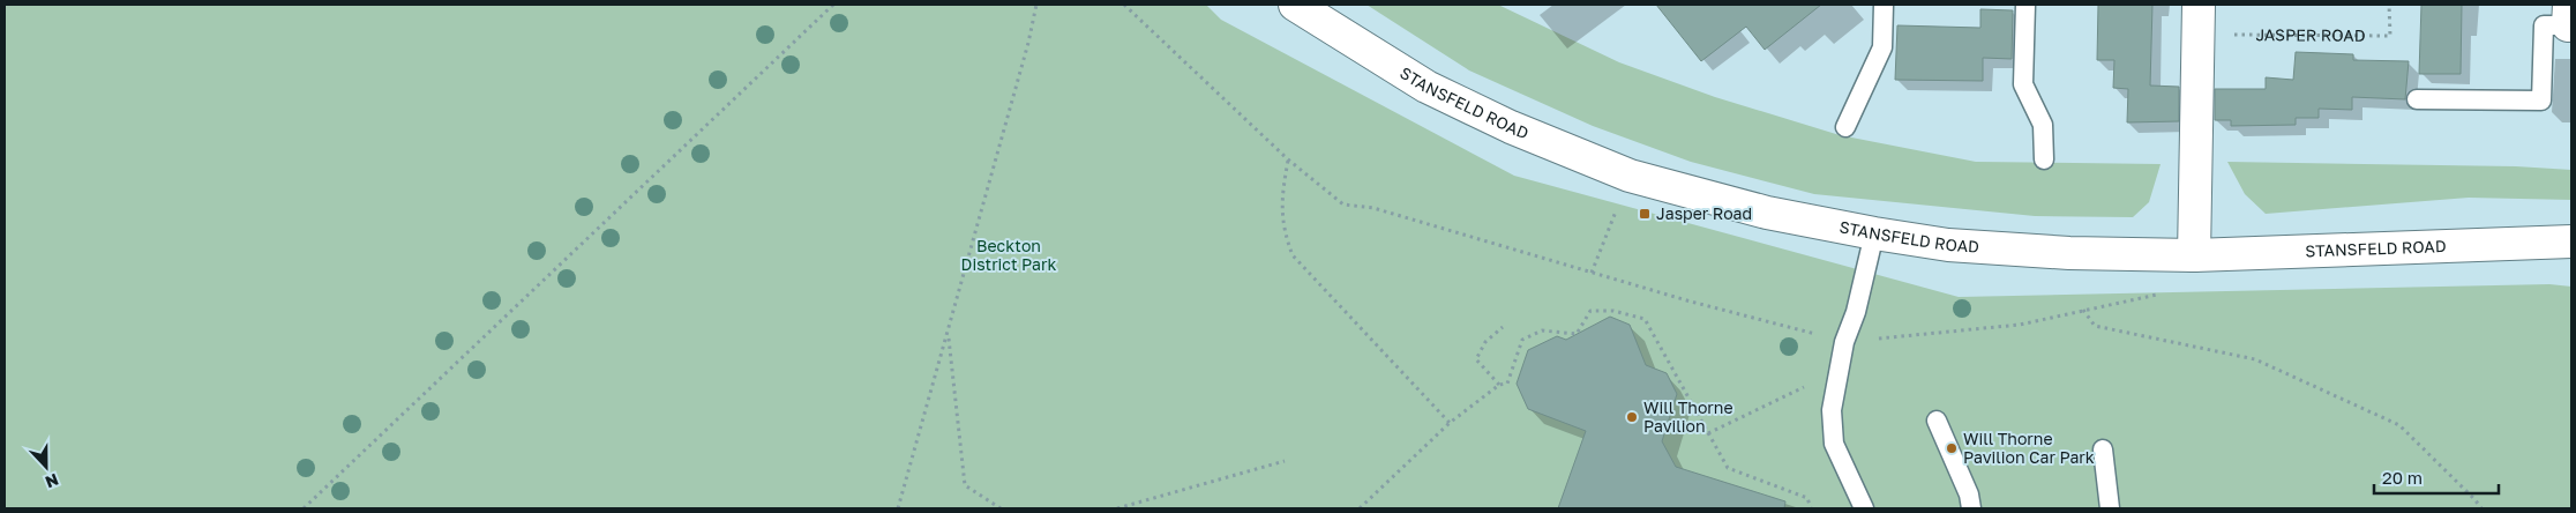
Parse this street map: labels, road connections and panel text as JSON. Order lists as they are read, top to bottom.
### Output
{
  "streets": {
    "street": ["STANSFELD ROAD"],
    "path": ["JASPER ROAD"]
  },
  "parks": ["Beckton District Park"],
  "places": {
    "transit": ["Jasper Road"],
    "other": ["Will Thorne Pavilion", "Will Thorne Pavilion Car Park"]
  },
  "scale_bar": "20 m",
  "north": "bottom"
}
